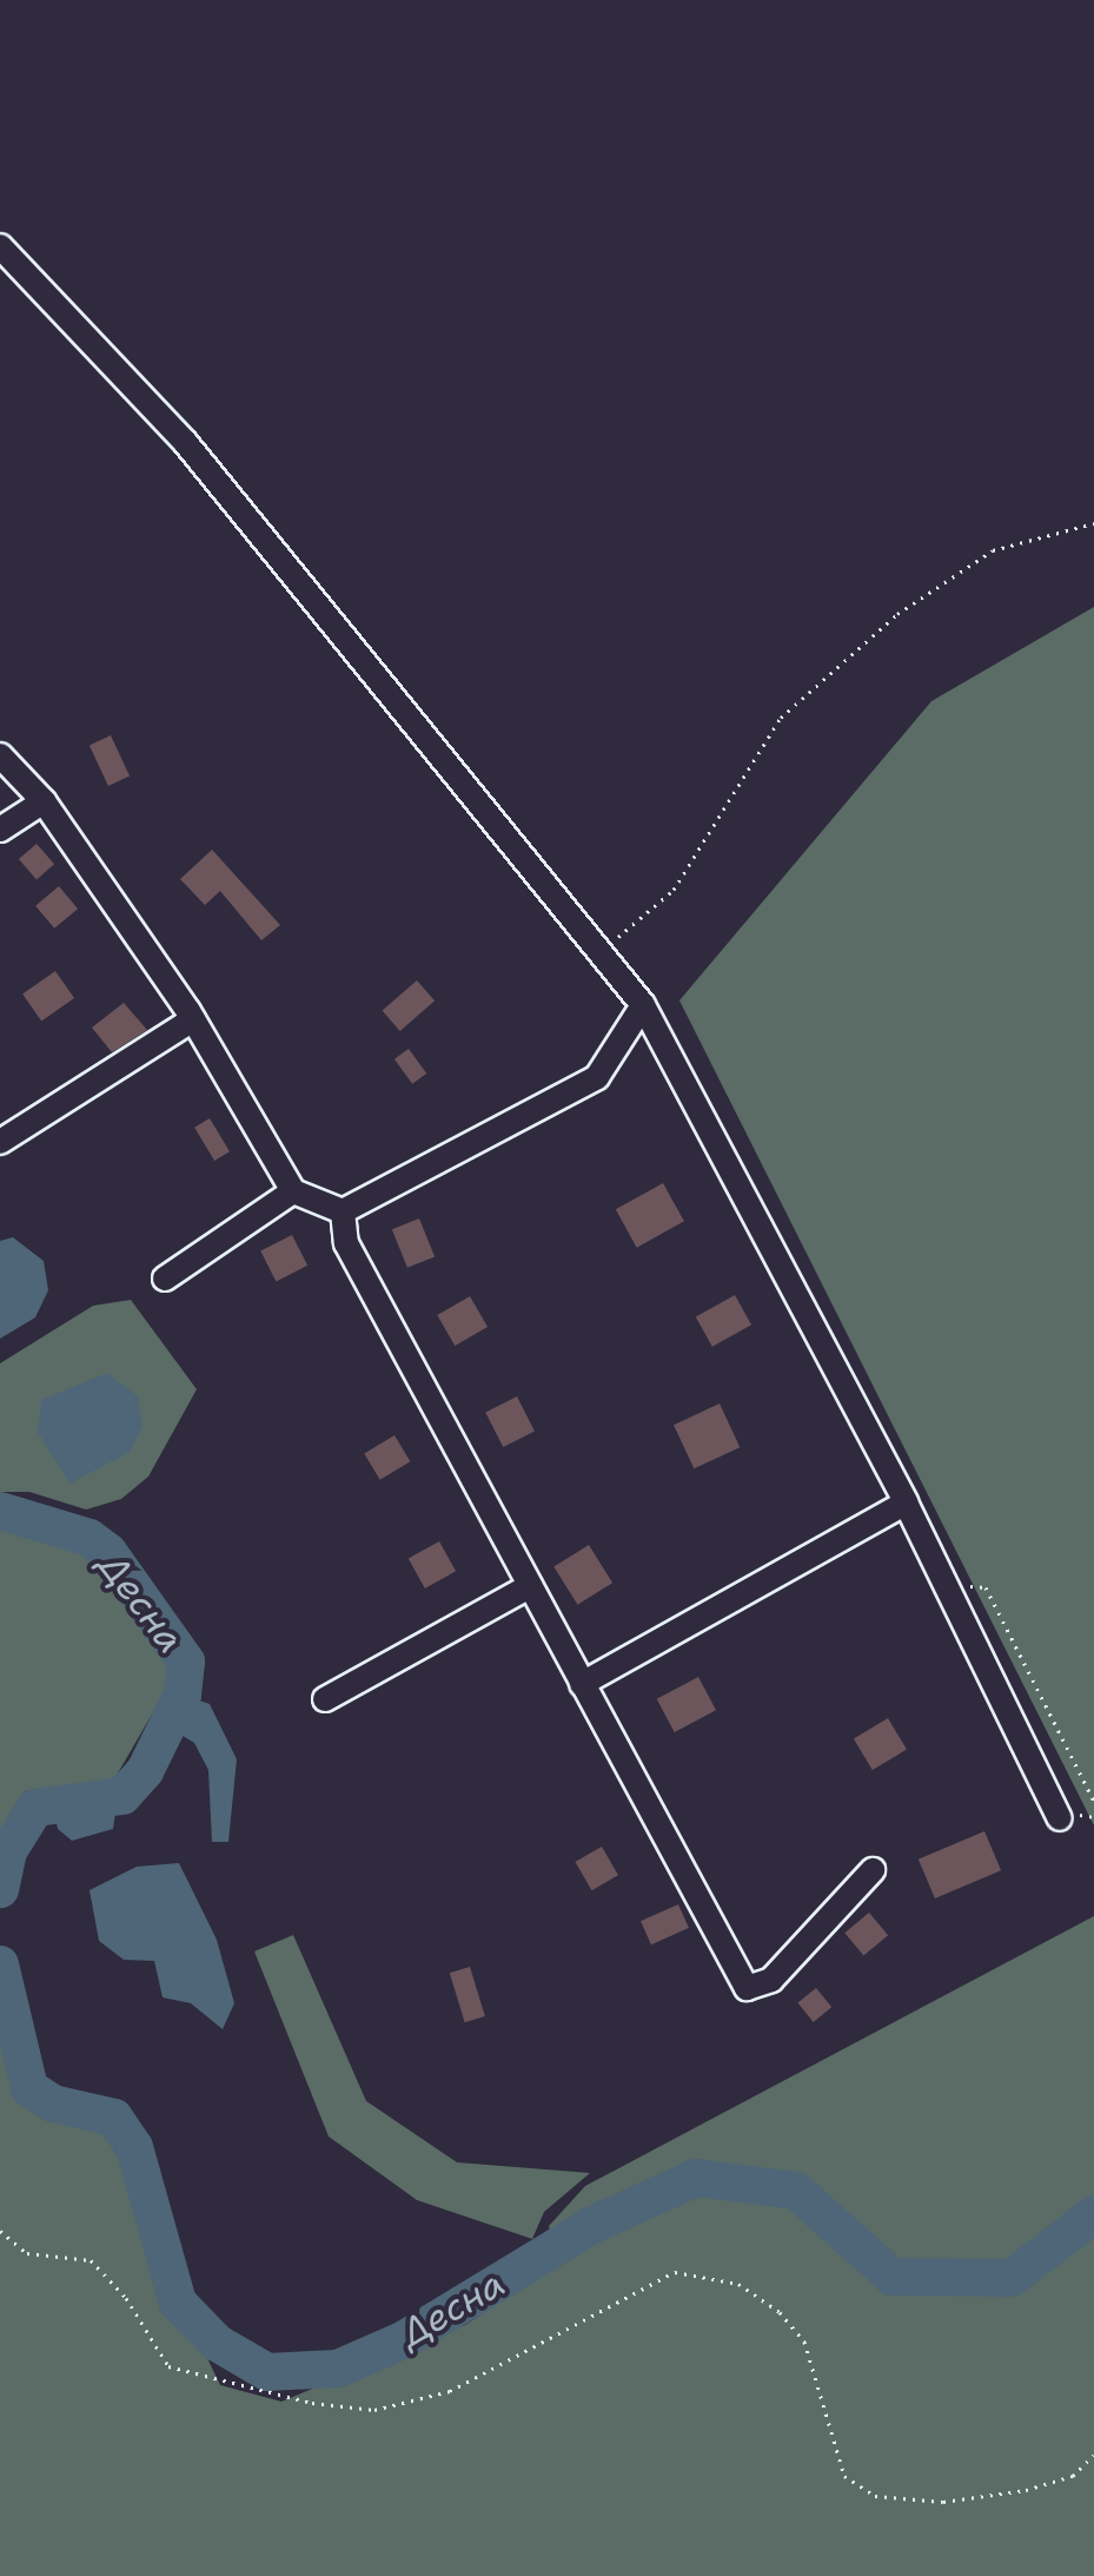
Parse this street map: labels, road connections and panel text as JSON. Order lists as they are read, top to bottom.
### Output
{
  "water": ["Десна"]
}
